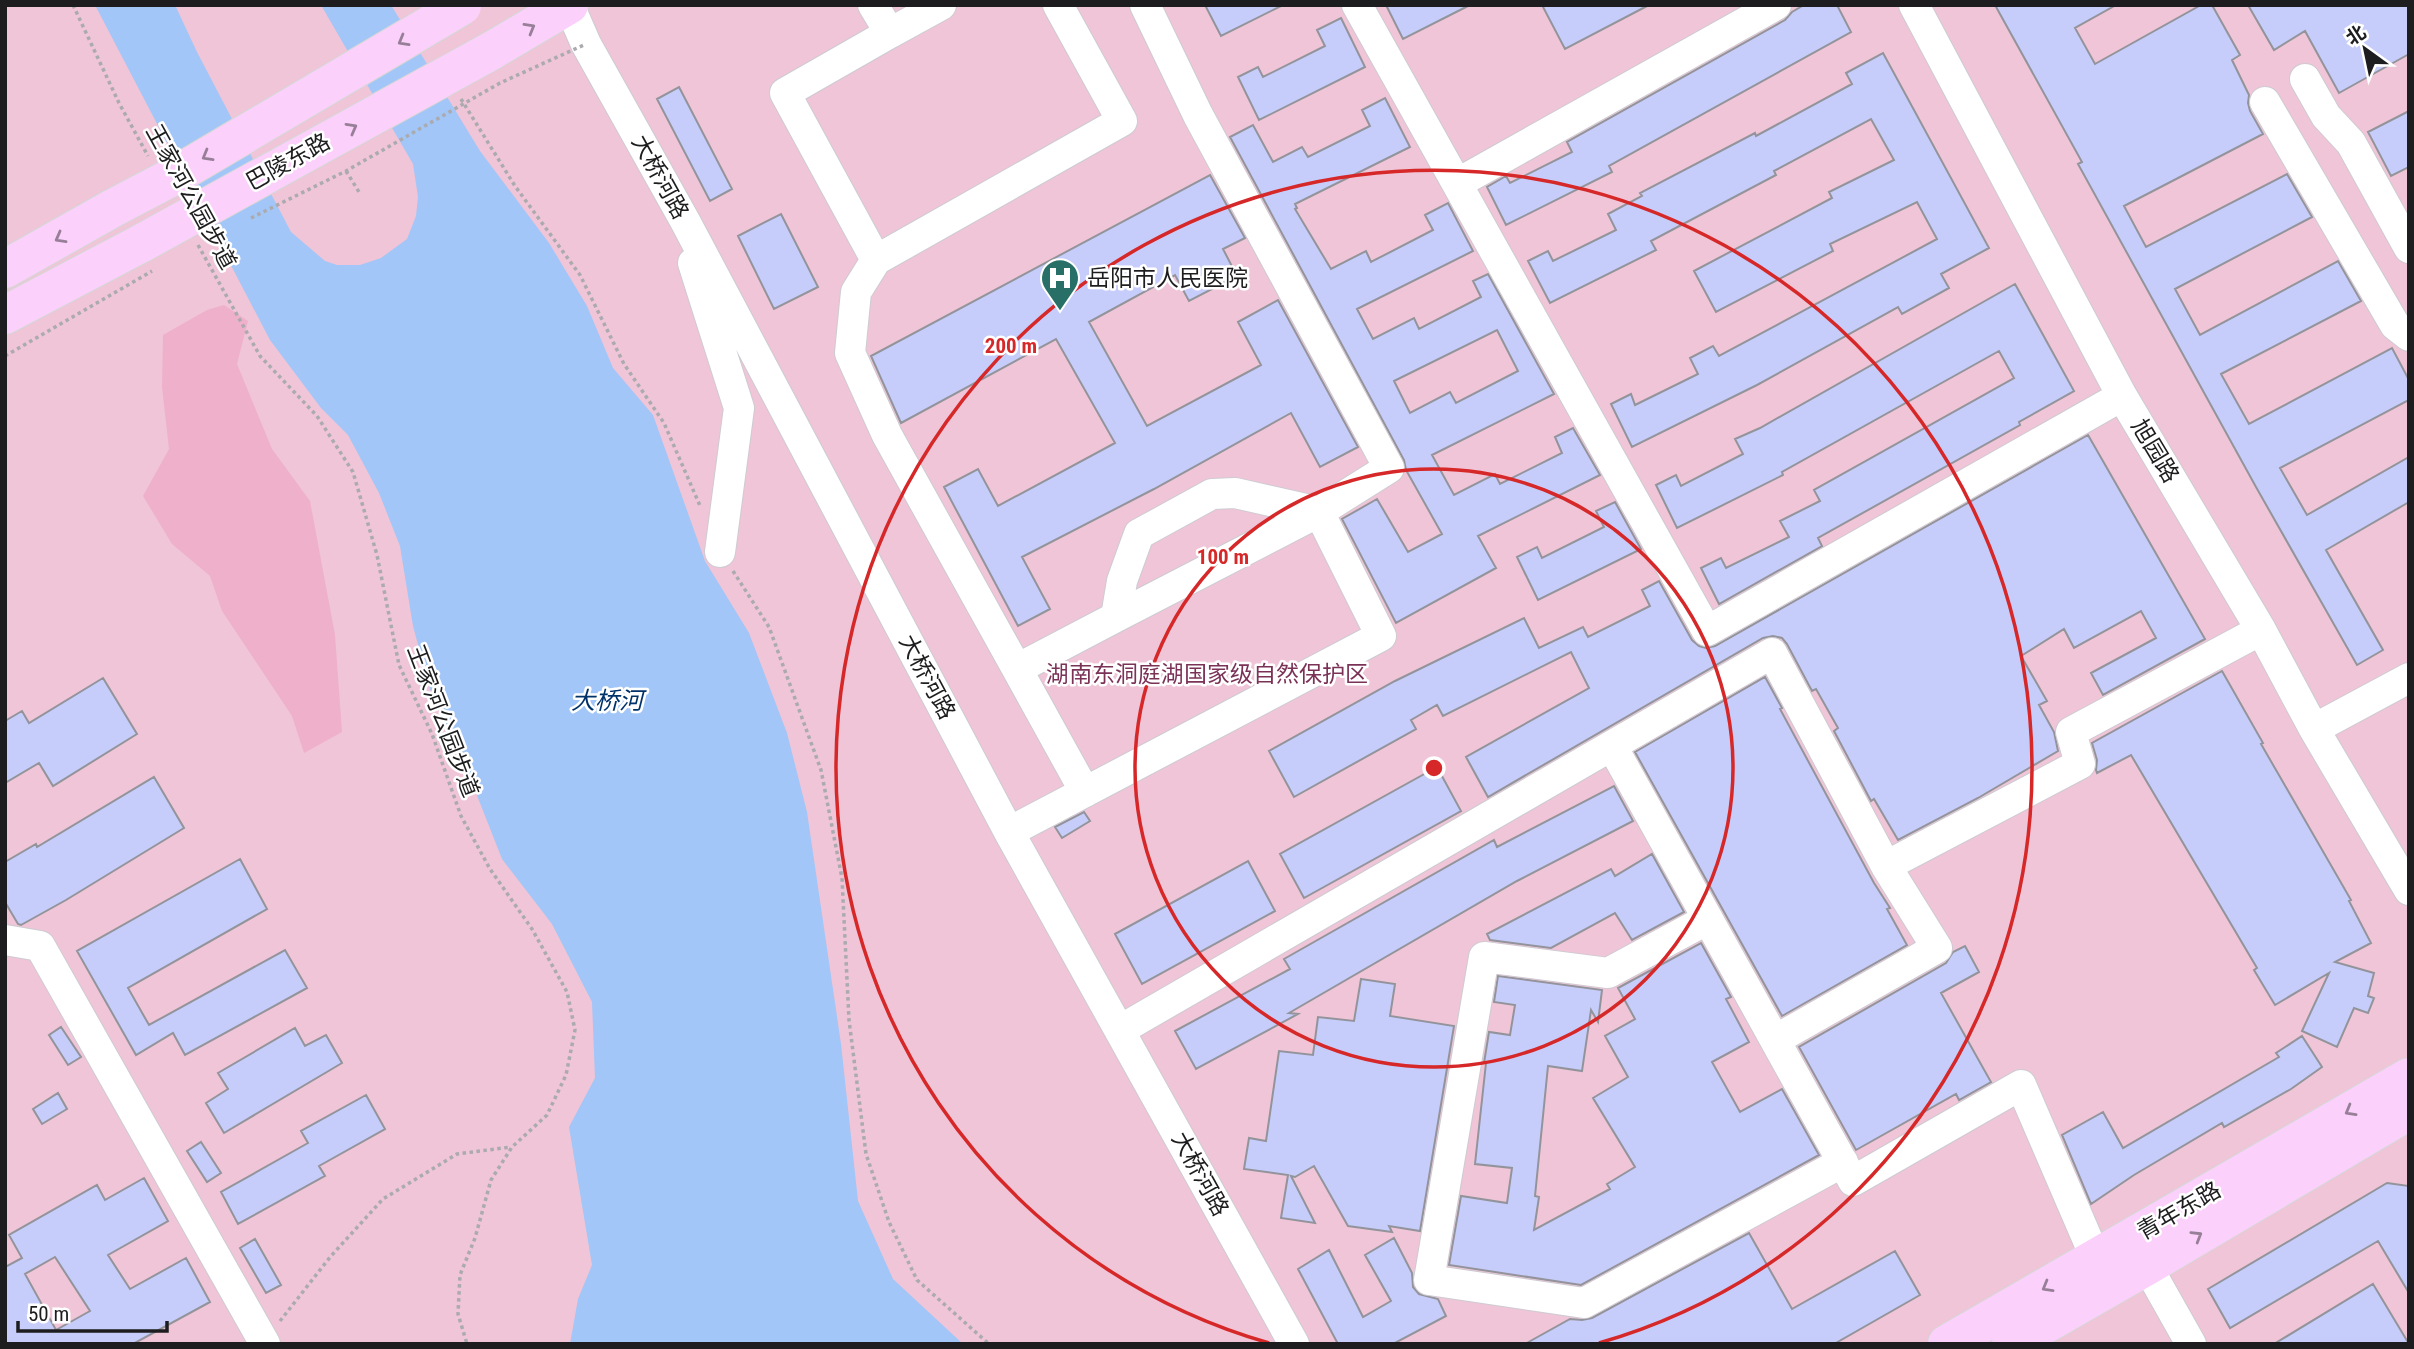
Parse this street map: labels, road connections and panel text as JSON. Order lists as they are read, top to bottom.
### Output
{
  "streets": {
    "main road": ["巴陵东路", "青年东路"],
    "street": ["大桥河路", "旭园路"],
    "path": ["王家河公园步道"]
  },
  "crossings": [
    ["巴陵东路", "大桥河路"]
  ],
  "water": ["大桥河"],
  "parks": ["湖南东洞庭湖国家级自然保护区"],
  "places": {
    "hospital": ["岳阳市人民医院"]
  },
  "scale_bar": "50 m",
  "north": "top left",
  "rings": ["200 m", "100 m"]
}
